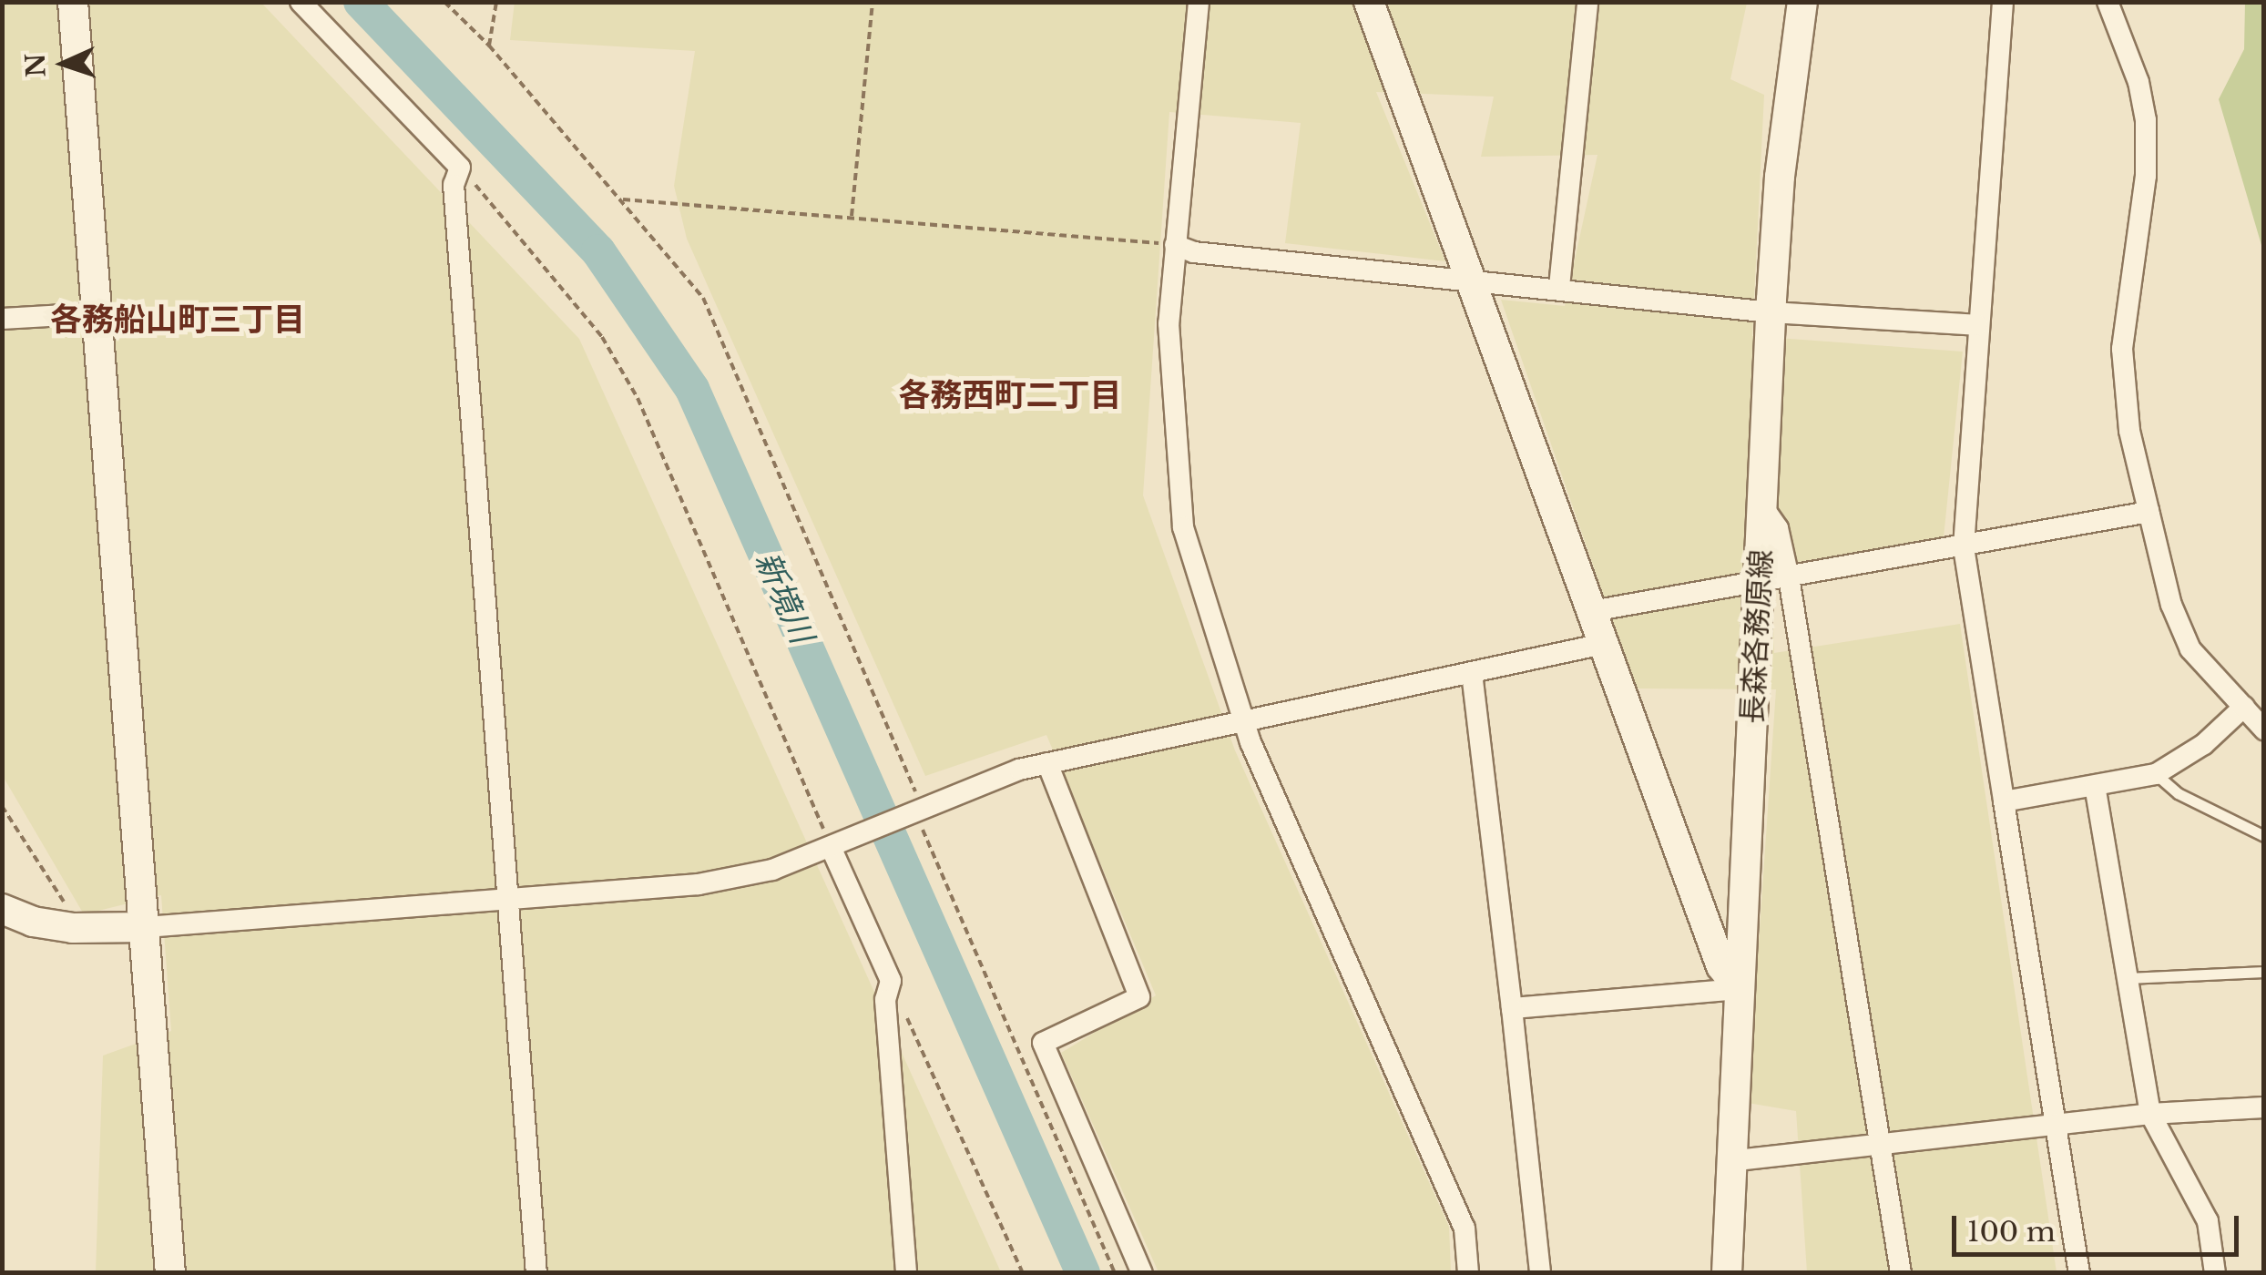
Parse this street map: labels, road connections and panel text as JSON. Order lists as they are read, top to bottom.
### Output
{
  "streets": {
    "street": ["長森各務原線"]
  },
  "districts": ["各務船山町三丁目", "各務西町二丁目"],
  "water": ["新境川"],
  "scale_bar": "100 m",
  "north": "left"
}
